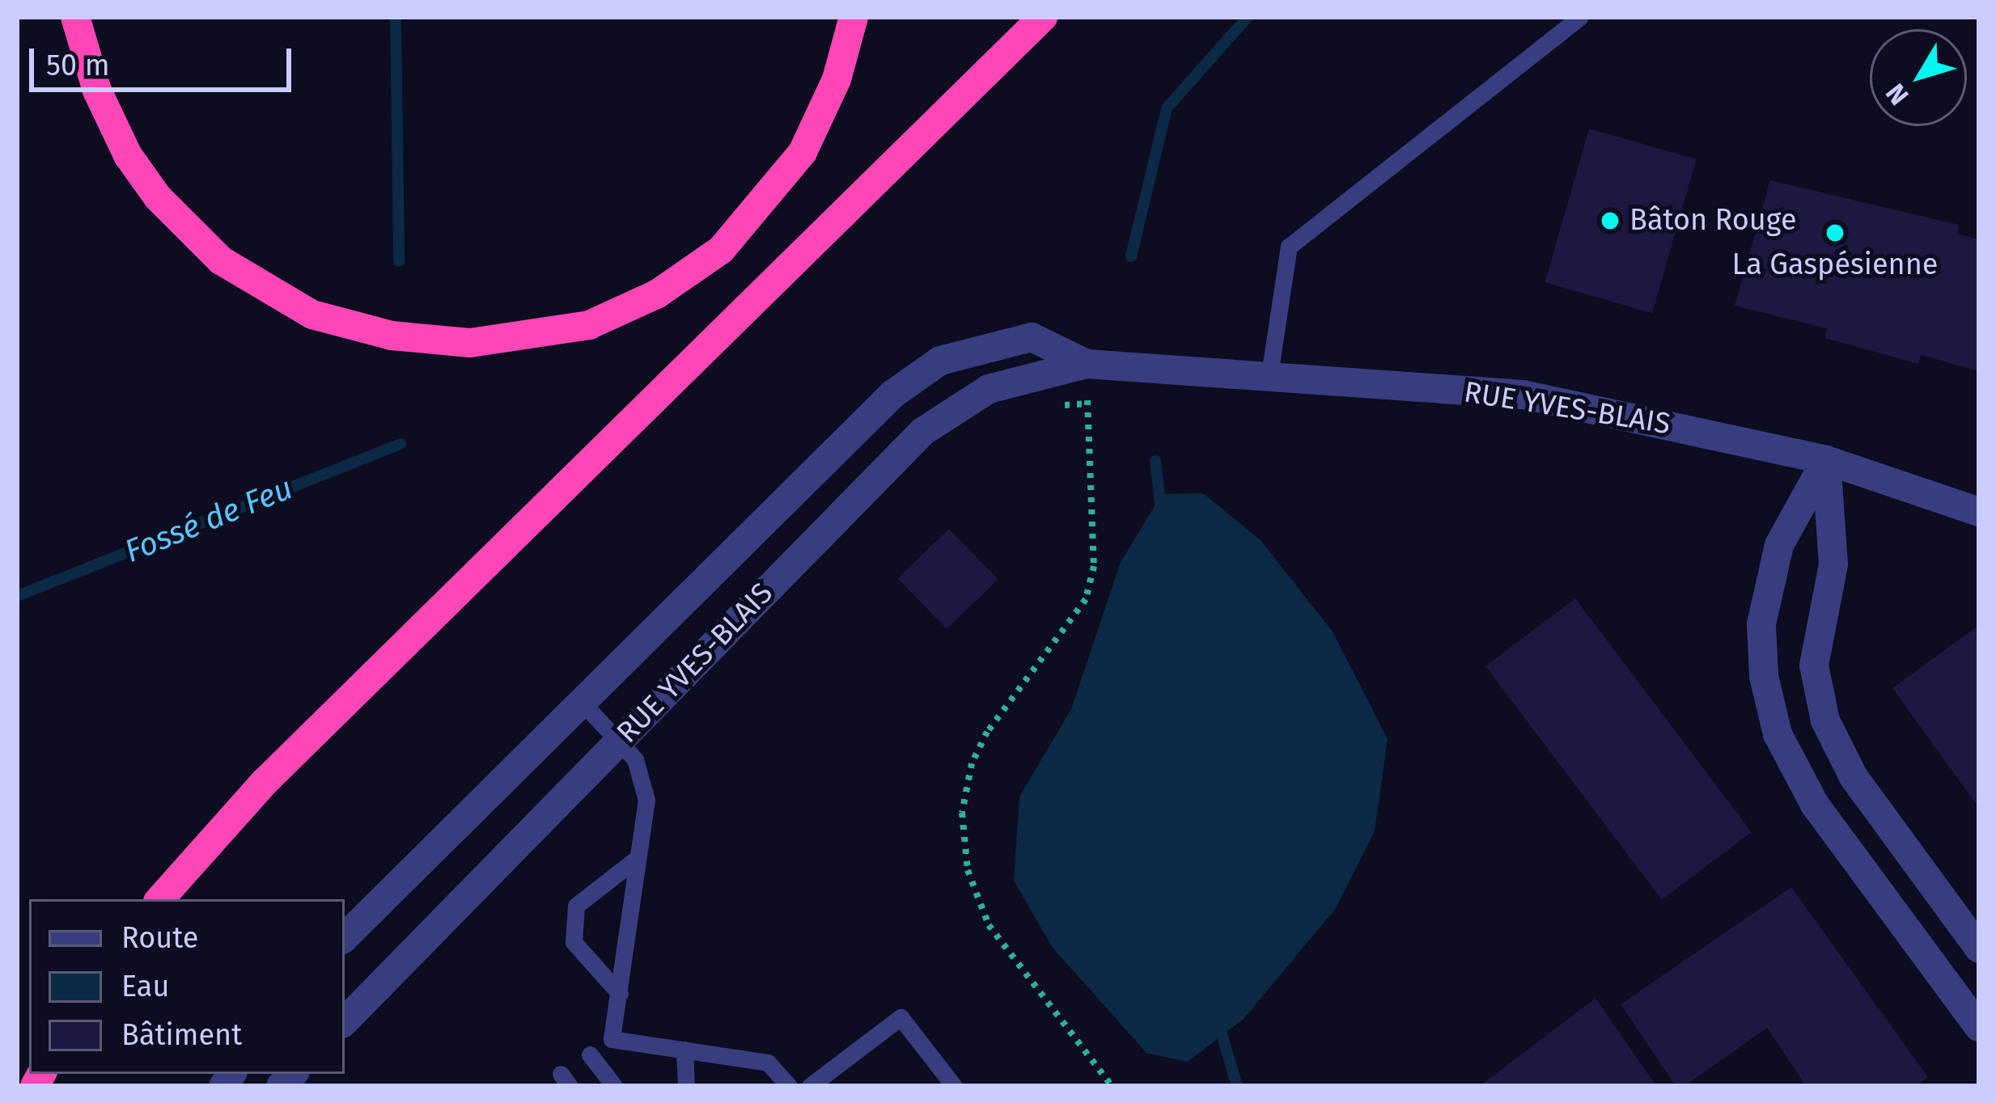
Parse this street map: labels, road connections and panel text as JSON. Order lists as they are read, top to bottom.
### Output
{
  "streets": {
    "street": ["RUE YVES-BLAIS"]
  },
  "water": ["Fossé de Feu"],
  "places": ["Bâton Rouge", "La Gaspésienne"],
  "legend": ["Route", "Eau", "Bâtiment"],
  "scale_bar": "50 m",
  "north": "bottom left"
}
